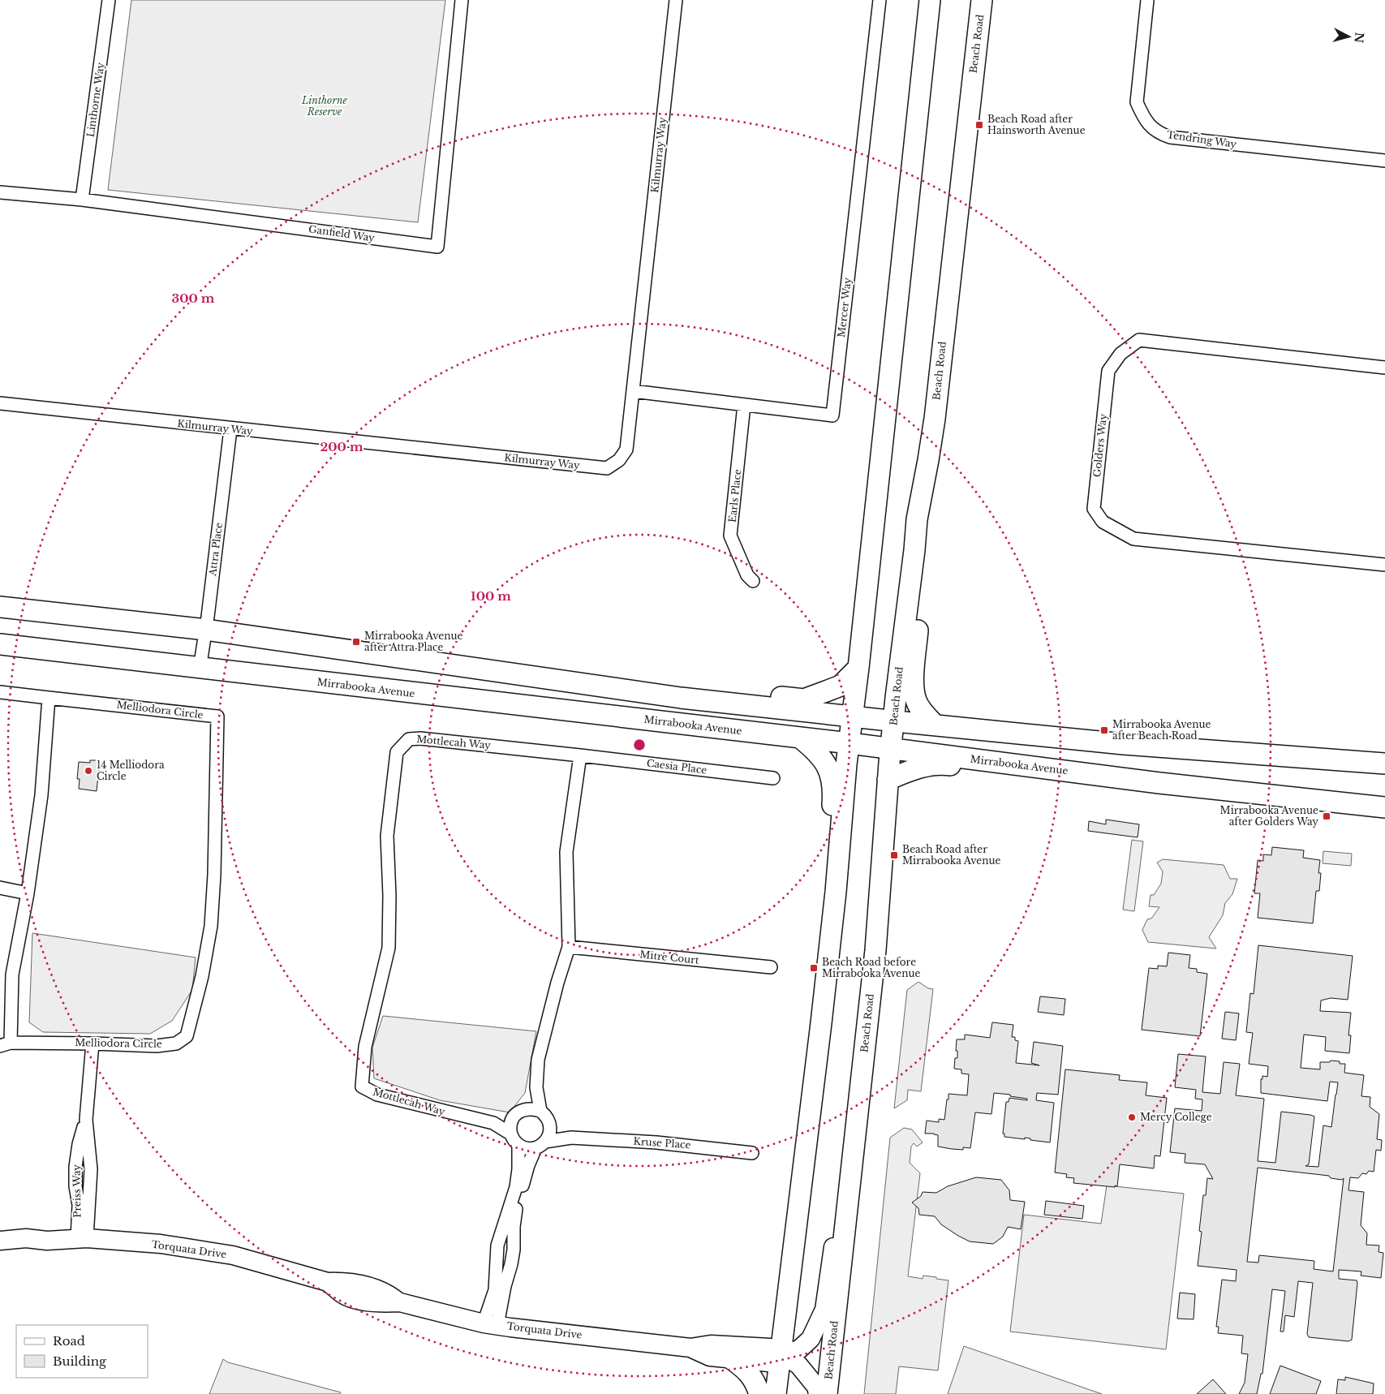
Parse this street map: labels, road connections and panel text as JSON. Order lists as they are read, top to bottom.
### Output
{
  "streets": {
    "main road": ["Beach Road", "Mirrabooka Avenue"],
    "street": [
      "Linthorne Way",
      "Tendring Way",
      "Kilmurray Way",
      "Ganfield Way",
      "Mercer Way",
      "Golders Way",
      "Earls Place",
      "Attra Place",
      "Melliodora Circle",
      "Mottlecah Way",
      "Caesia Place",
      "Mitre Court",
      "Kruse Place",
      "Preiss Way",
      "Torquata Drive"
    ]
  },
  "crossings": [
    ["Beach Road", "Mirrabooka Avenue"],
    ["Beach Road", "Torquata Drive"],
    ["Linthorne Way", "Ganfield Way"],
    ["Kilmurray Way", "Mercer Way"],
    ["Kilmurray Way", "Attra Place"],
    ["Mercer Way", "Earls Place"],
    ["Attra Place", "Mirrabooka Avenue"],
    ["Melliodora Circle", "Preiss Way"],
    ["Mottlecah Way", "Caesia Place"],
    ["Mottlecah Way", "Mitre Court"],
    ["Mottlecah Way", "Kruse Place"],
    ["Preiss Way", "Torquata Drive"]
  ],
  "parks": ["Linthorne Reserve"],
  "places": {
    "transit": [
      "Beach Road after Hainsworth Avenue",
      "Mirrabooka Avenue after Attra Place",
      "Mirrabooka Avenue after Beach Road",
      "Mirrabooka Avenue after Golders Way",
      "Beach Road after Mirrabooka Avenue",
      "Beach Road before Mirrabooka Avenue"
    ],
    "other": ["14 Melliodora Circle", "Mercy College"]
  },
  "legend": ["Road", "Building"],
  "north": "right",
  "rings": ["300 m", "200 m", "100 m"]
}
